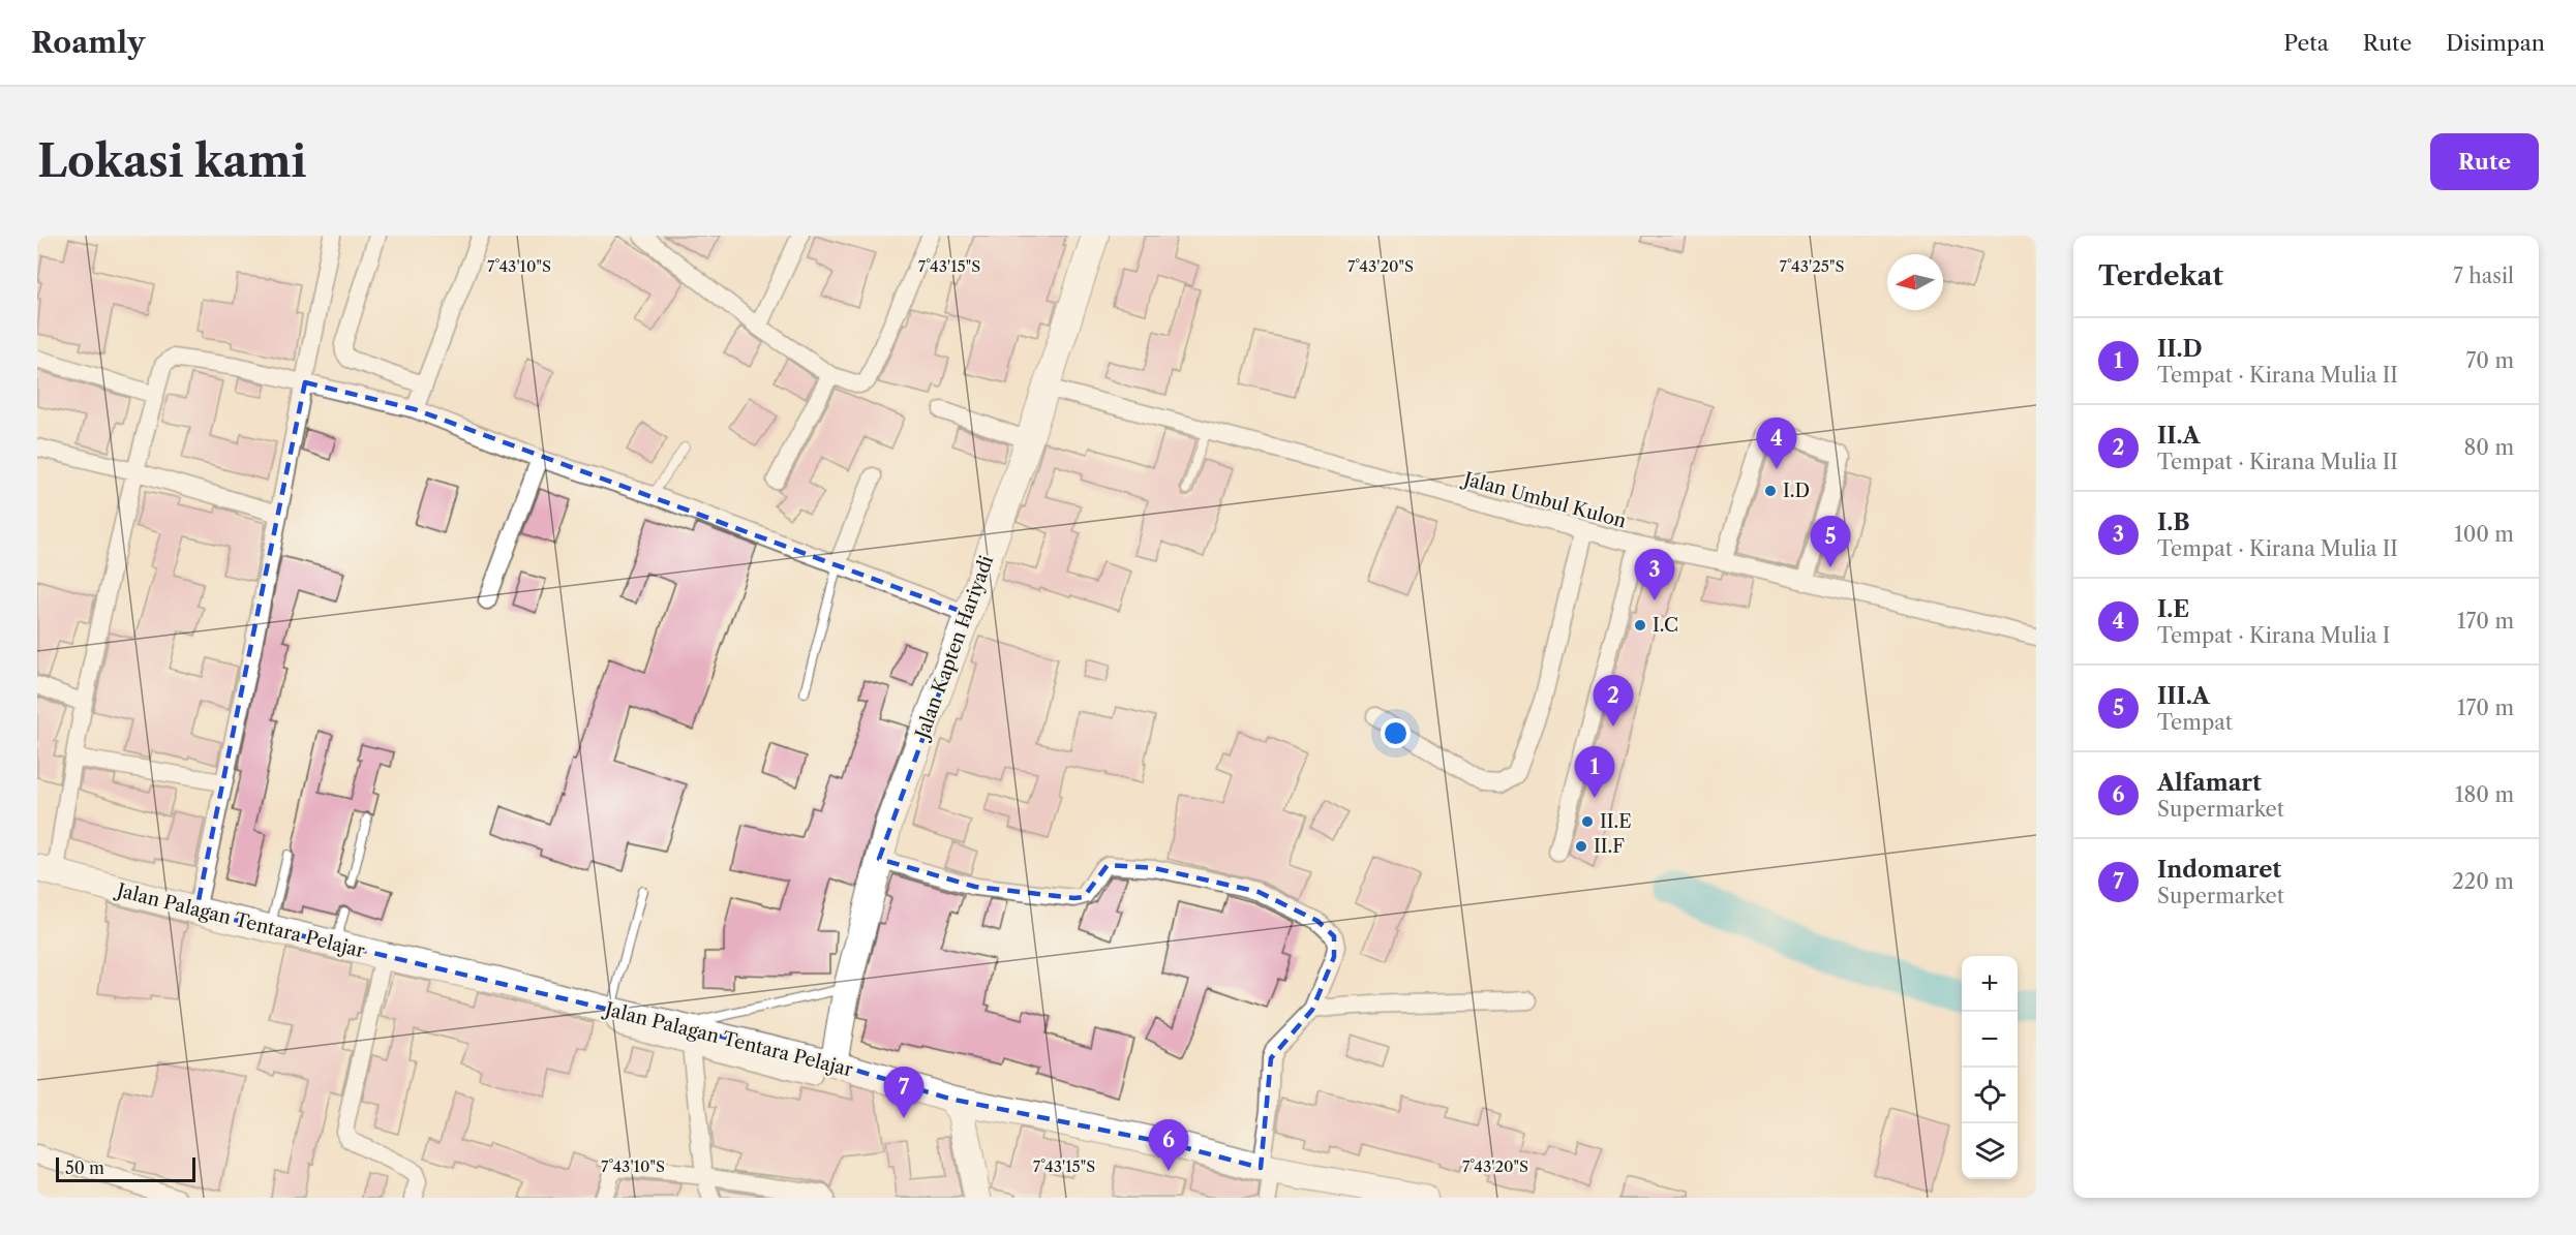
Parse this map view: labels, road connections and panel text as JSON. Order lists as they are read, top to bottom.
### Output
{
  "streets": {
    "main road": ["Jalan Kapten Hariyadi", "Jalan Palagan Tentara Pelajar"],
    "street": ["Jalan Umbul Kulon"]
  },
  "crossings": [
    ["Jalan Umbul Kulon", "Jalan Kapten Hariyadi"],
    ["Jalan Kapten Hariyadi", "Jalan Palagan Tentara Pelajar"]
  ],
  "places": [
    "I.D",
    "I.C",
    "II.E",
    "II.F"
  ],
  "scale_bar": "50 m",
  "north": "left",
  "page": {
    "header": "Roamly",
    "nav": ["Peta", "Rute", "Disimpan"],
    "buttons": "Rute",
    "title": "Lokasi kami",
    "heading": ["Terdekat", "7 hasil"],
    "list": [
      {
        "mark": "1",
        "name": "II.D",
        "note": "Tempat · Kirana Mulia II",
        "value": "70 m"
      },
      {
        "mark": "2",
        "name": "II.A",
        "note": "Tempat · Kirana Mulia II",
        "value": "80 m"
      },
      {
        "mark": "3",
        "name": "I.B",
        "note": "Tempat · Kirana Mulia II",
        "value": "100 m"
      },
      {
        "mark": "4",
        "name": "I.E",
        "note": "Tempat · Kirana Mulia I",
        "value": "170 m"
      },
      {
        "mark": "5",
        "name": "III.A",
        "note": "Tempat",
        "value": "170 m"
      },
      {
        "mark": "6",
        "name": "Alfamart",
        "note": "Supermarket",
        "value": "180 m"
      },
      {
        "mark": "7",
        "name": "Indomaret",
        "note": "Supermarket",
        "value": "220 m"
      }
    ],
    "pins": [
      "4",
      "5",
      "3",
      "2",
      "1",
      "7",
      "6"
    ],
    "map_buttons": ["+", "−"],
    "scale": "50 m"
  },
  "coordinates": [
    "7°43'10\"S",
    "7°43'15\"S",
    "7°43'20\"S",
    "7°43'25\"S"
  ]
}
